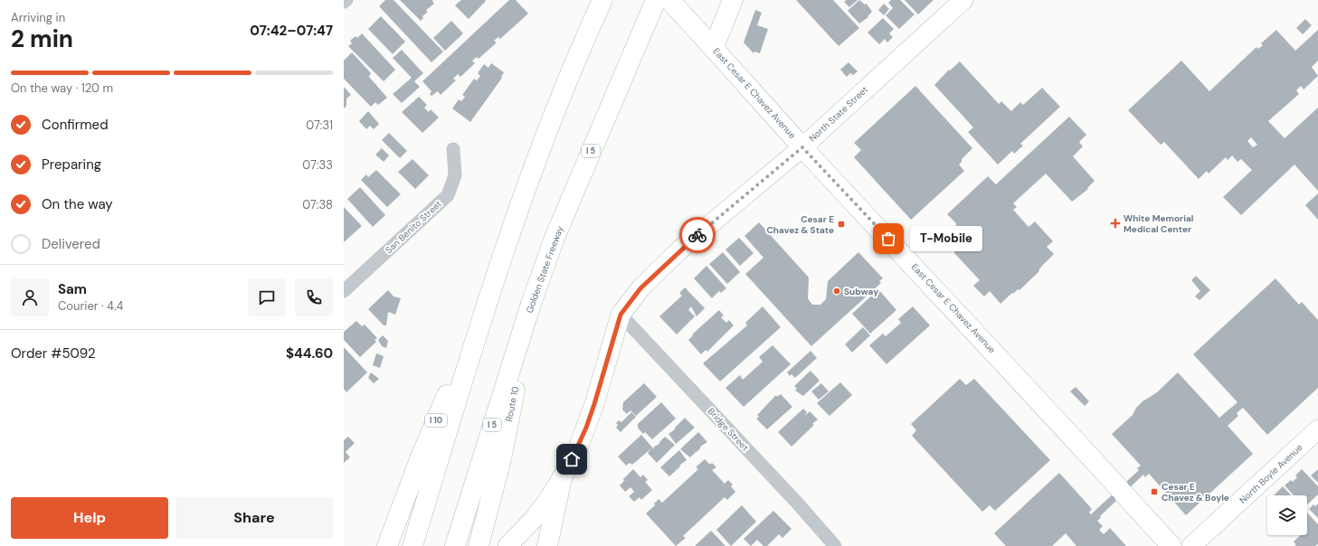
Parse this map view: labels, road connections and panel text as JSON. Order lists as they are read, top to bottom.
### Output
{
  "streets": {
    "main road": [
      "East Cesar E Chavez Avenue",
      "North State Street",
      "I 5",
      "Golden State Freeway",
      "Route 10",
      "I 10",
      "North Boyle Avenue"
    ],
    "street": ["San Benito Street", "Bridge Street"]
  },
  "crossings": [
    ["East Cesar E Chavez Avenue", "North State Street"],
    ["North State Street", "Bridge Street"],
    ["Golden State Freeway", "Route 10"]
  ],
  "places": {
    "health": ["White Memorial Medical Center"],
    "transit": ["Cesar E Chavez & State", "Cesar E Chavez & Boyle"],
    "other": ["T-Mobile", "Subway"]
  },
  "page": {
    "heading": ["2 min", "Arriving in", "07:42–07:47"],
    "panel": [
      "Sam",
      "Courier · 4.4",
      "Order #5092",
      "$44.60"
    ],
    "bar": "On the way · 120 m",
    "list": [
      ["Confirmed", "07:31"],
      ["Preparing", "07:33"],
      ["On the way", "07:38"],
      "Delivered"
    ],
    "bubble": "T-Mobile",
    "buttons": ["Help", "Share"]
  }
}
